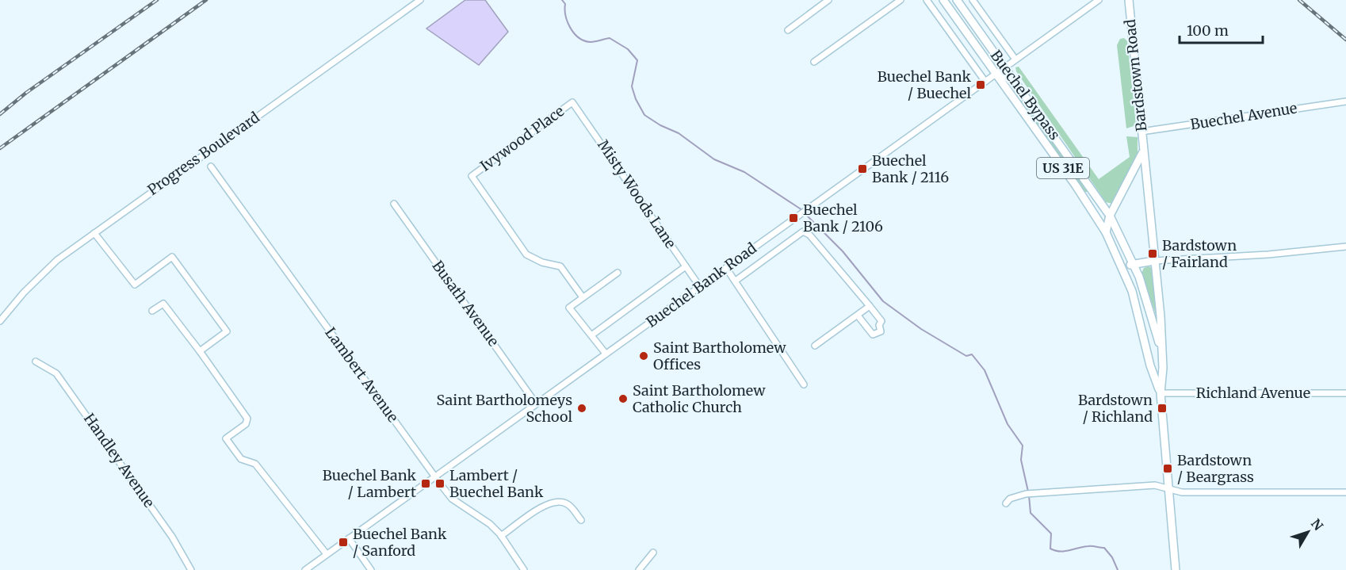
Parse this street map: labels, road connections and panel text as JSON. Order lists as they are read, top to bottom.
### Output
{
  "streets": {
    "main road": ["Bardstown Road", "Buechel Bypass", "US 31E"],
    "street": [
      "Buechel Avenue",
      "Ivywood Place",
      "Progress Boulevard",
      "Misty Woods Lane",
      "Buechel Bank Road",
      "Busath Avenue",
      "Lambert Avenue",
      "Richland Avenue",
      "Handley Avenue"
    ]
  },
  "crossings": [
    ["Bardstown Road", "Buechel Bypass"],
    ["Bardstown Road", "Buechel Avenue"],
    ["Bardstown Road", "Richland Avenue"],
    ["Buechel Bypass", "Buechel Bank Road"],
    ["Ivywood Place", "Misty Woods Lane"],
    ["Misty Woods Lane", "Buechel Bank Road"],
    ["Buechel Bank Road", "Busath Avenue"],
    ["Buechel Bank Road", "Lambert Avenue"]
  ],
  "places": {
    "transit": [
      "Buechel Bank / Buechel",
      "Buechel Bank / 2116",
      "Buechel Bank / 2106",
      "Bardstown / Fairland",
      "Bardstown / Richland",
      "Bardstown / Beargrass",
      "Buechel Bank / Lambert",
      "Lambert / Buechel Bank",
      "Buechel Bank / Sanford"
    ],
    "other": ["Saint Bartholomew Offices", "Saint Bartholomew Catholic Church", "Saint Bartholomeys School"]
  },
  "scale_bar": "100 m",
  "north": "top right"
}
